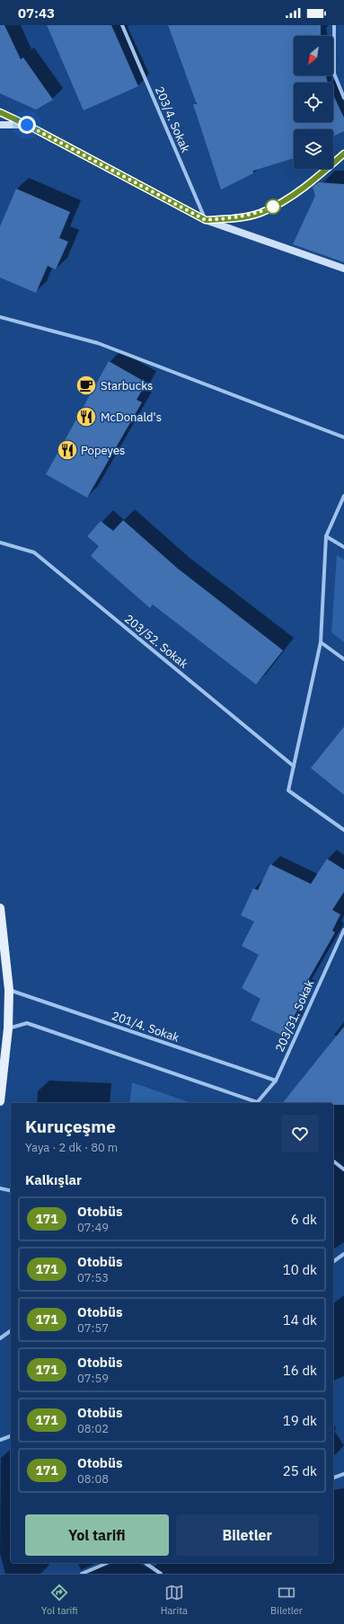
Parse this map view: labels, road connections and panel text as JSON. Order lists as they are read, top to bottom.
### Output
{
  "streets": {
    "street": [
      "203/4. Sokak",
      "203/52. Sokak",
      "203/31. Sokak",
      "201/4. Sokak"
    ]
  },
  "crossings": [
    ["203/31. Sokak", "201/4. Sokak"]
  ],
  "places": {
    "cafe": ["Starbucks"],
    "restaurant": ["McDonald's", "Popeyes"]
  },
  "lines": ["bus line 171"],
  "north": "bottom left",
  "page": {
    "status": "07:43",
    "heading": [
      ["Kuruçeşme", "Yaya · 2 dk · 80 m"],
      "Kalkışlar"
    ],
    "list": [
      {
        "mark": "171",
        "name": "Otobüs",
        "note": "07:49",
        "value": "6 dk"
      },
      {
        "mark": "171",
        "name": "Otobüs",
        "note": "07:53",
        "value": "10 dk"
      },
      {
        "mark": "171",
        "name": "Otobüs",
        "note": "07:57",
        "value": "14 dk"
      },
      {
        "mark": "171",
        "name": "Otobüs",
        "note": "07:59",
        "value": "16 dk"
      },
      {
        "mark": "171",
        "name": "Otobüs",
        "note": "08:02",
        "value": "19 dk"
      },
      {
        "mark": "171",
        "name": "Otobüs",
        "note": "08:08",
        "value": "25 dk"
      }
    ],
    "buttons": ["Yol tarifi", "Biletler"],
    "tabs": ["Yol tarifi", "Harita", "Biletler"]
  }
}
